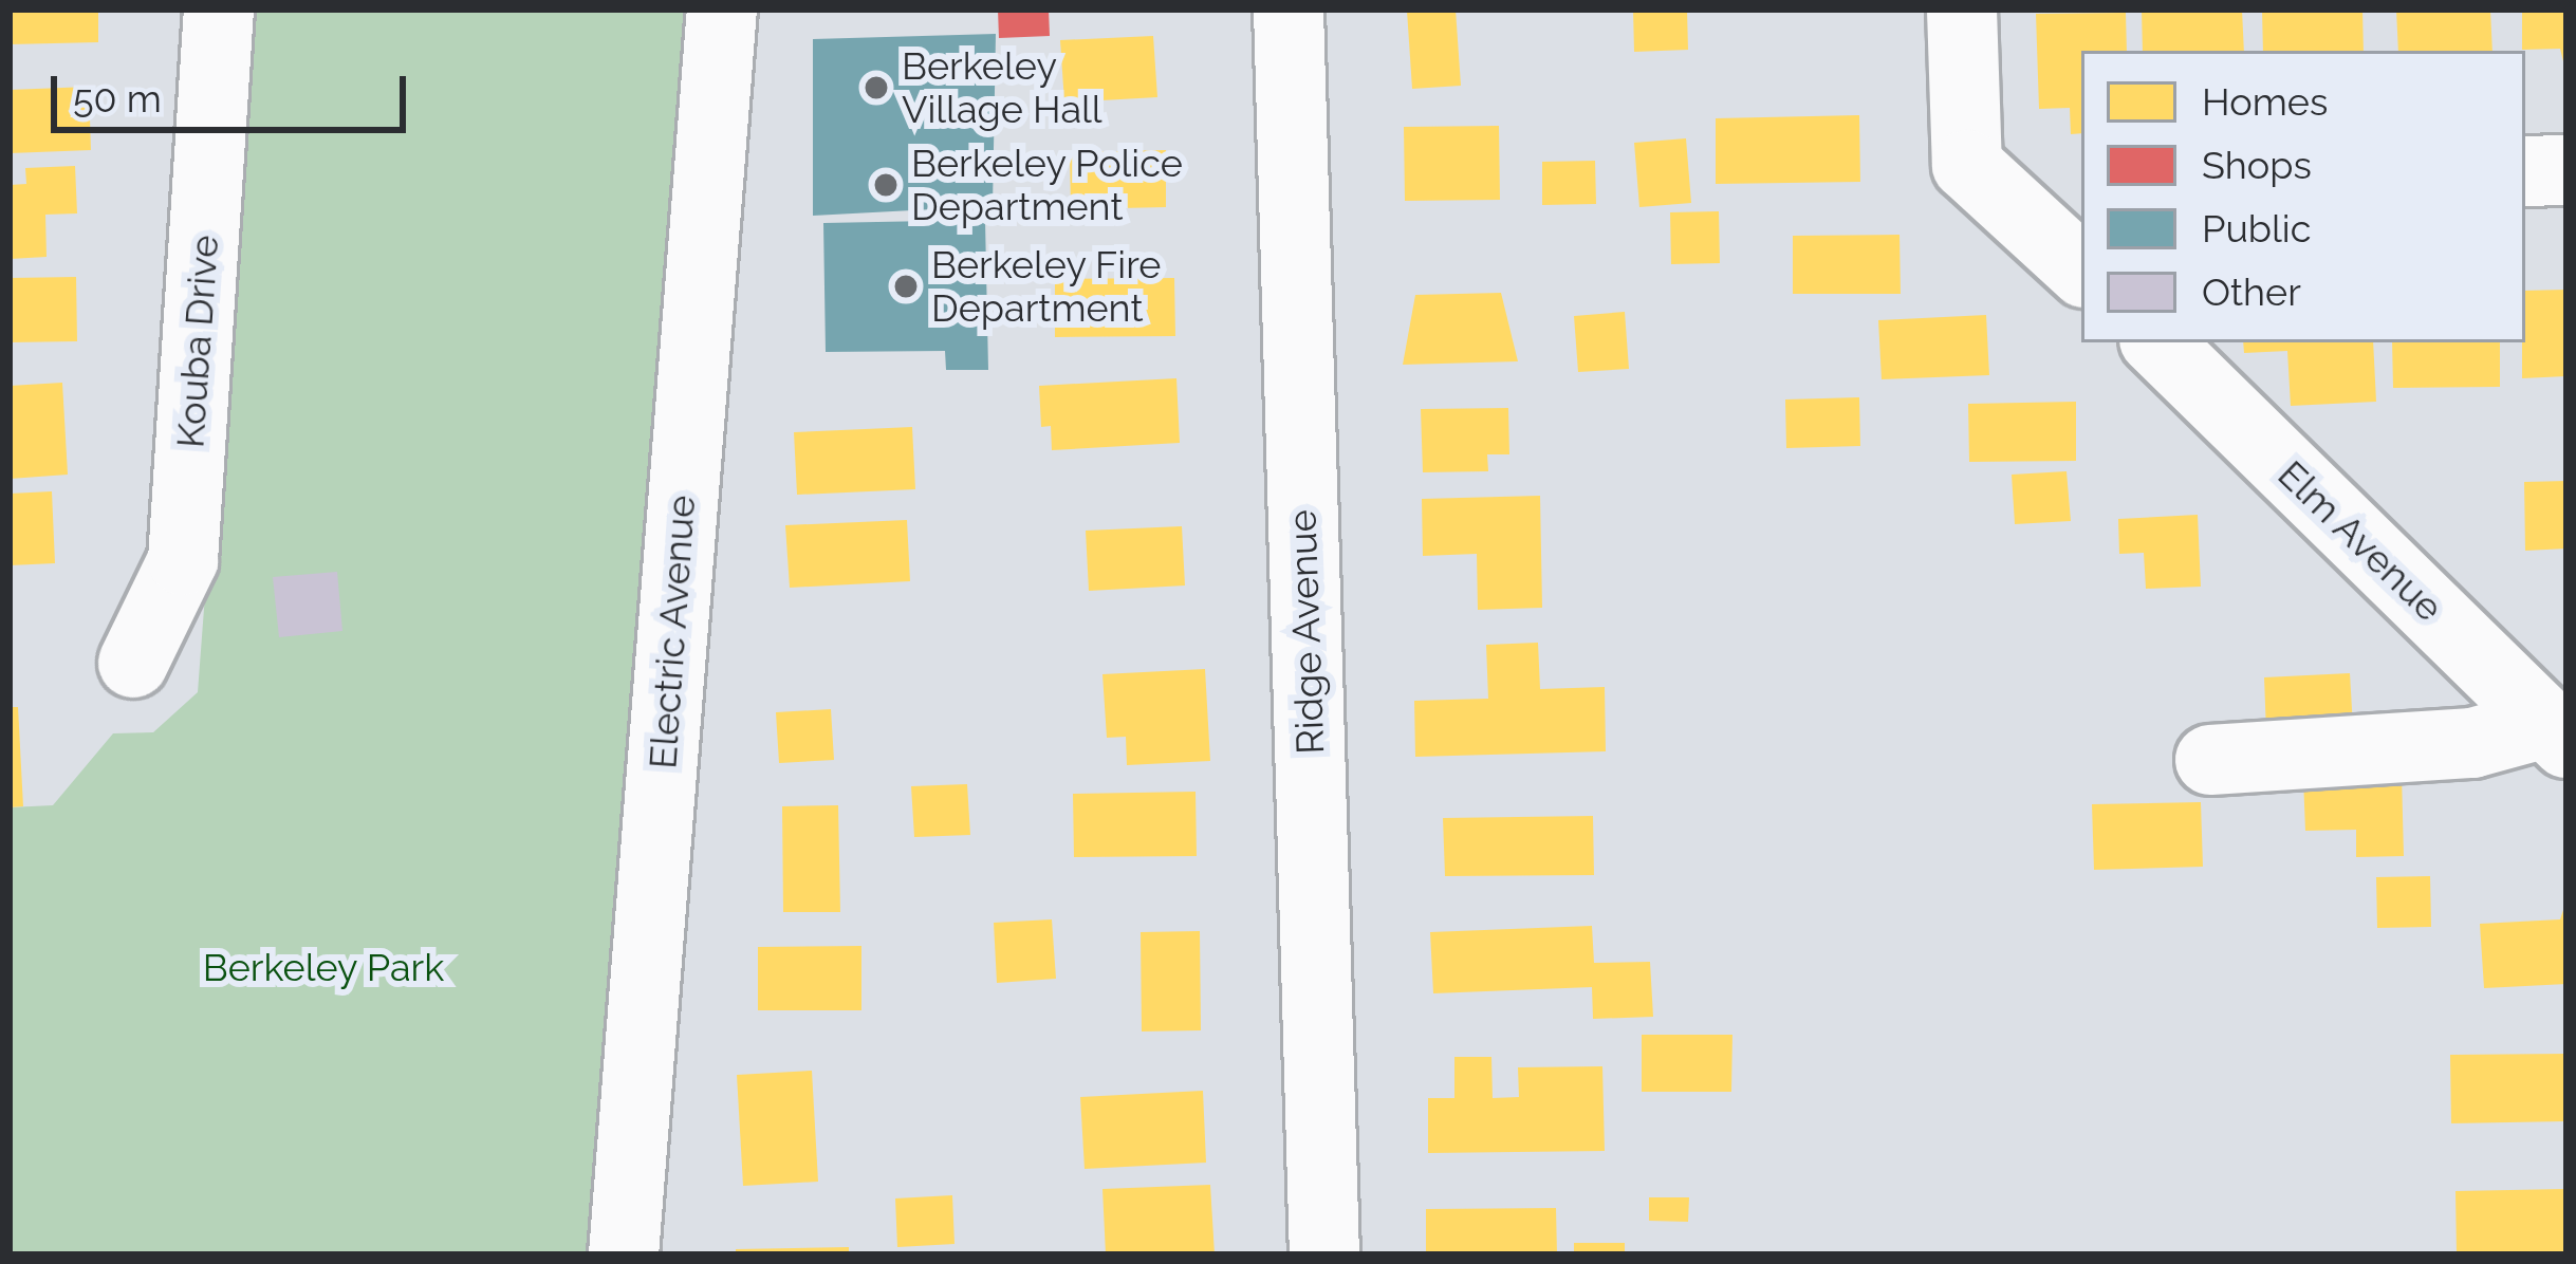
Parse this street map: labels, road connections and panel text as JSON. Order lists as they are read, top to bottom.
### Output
{
  "streets": {
    "street": [
      "Kouba Drive",
      "Elm Avenue",
      "Electric Avenue",
      "Ridge Avenue"
    ]
  },
  "parks": ["Berkeley Park"],
  "places": ["Berkeley Village Hall", "Berkeley Police Department", "Berkeley Fire Department"],
  "legend": [
    "Homes",
    "Shops",
    "Public",
    "Other"
  ],
  "scale_bar": "50 m"
}
